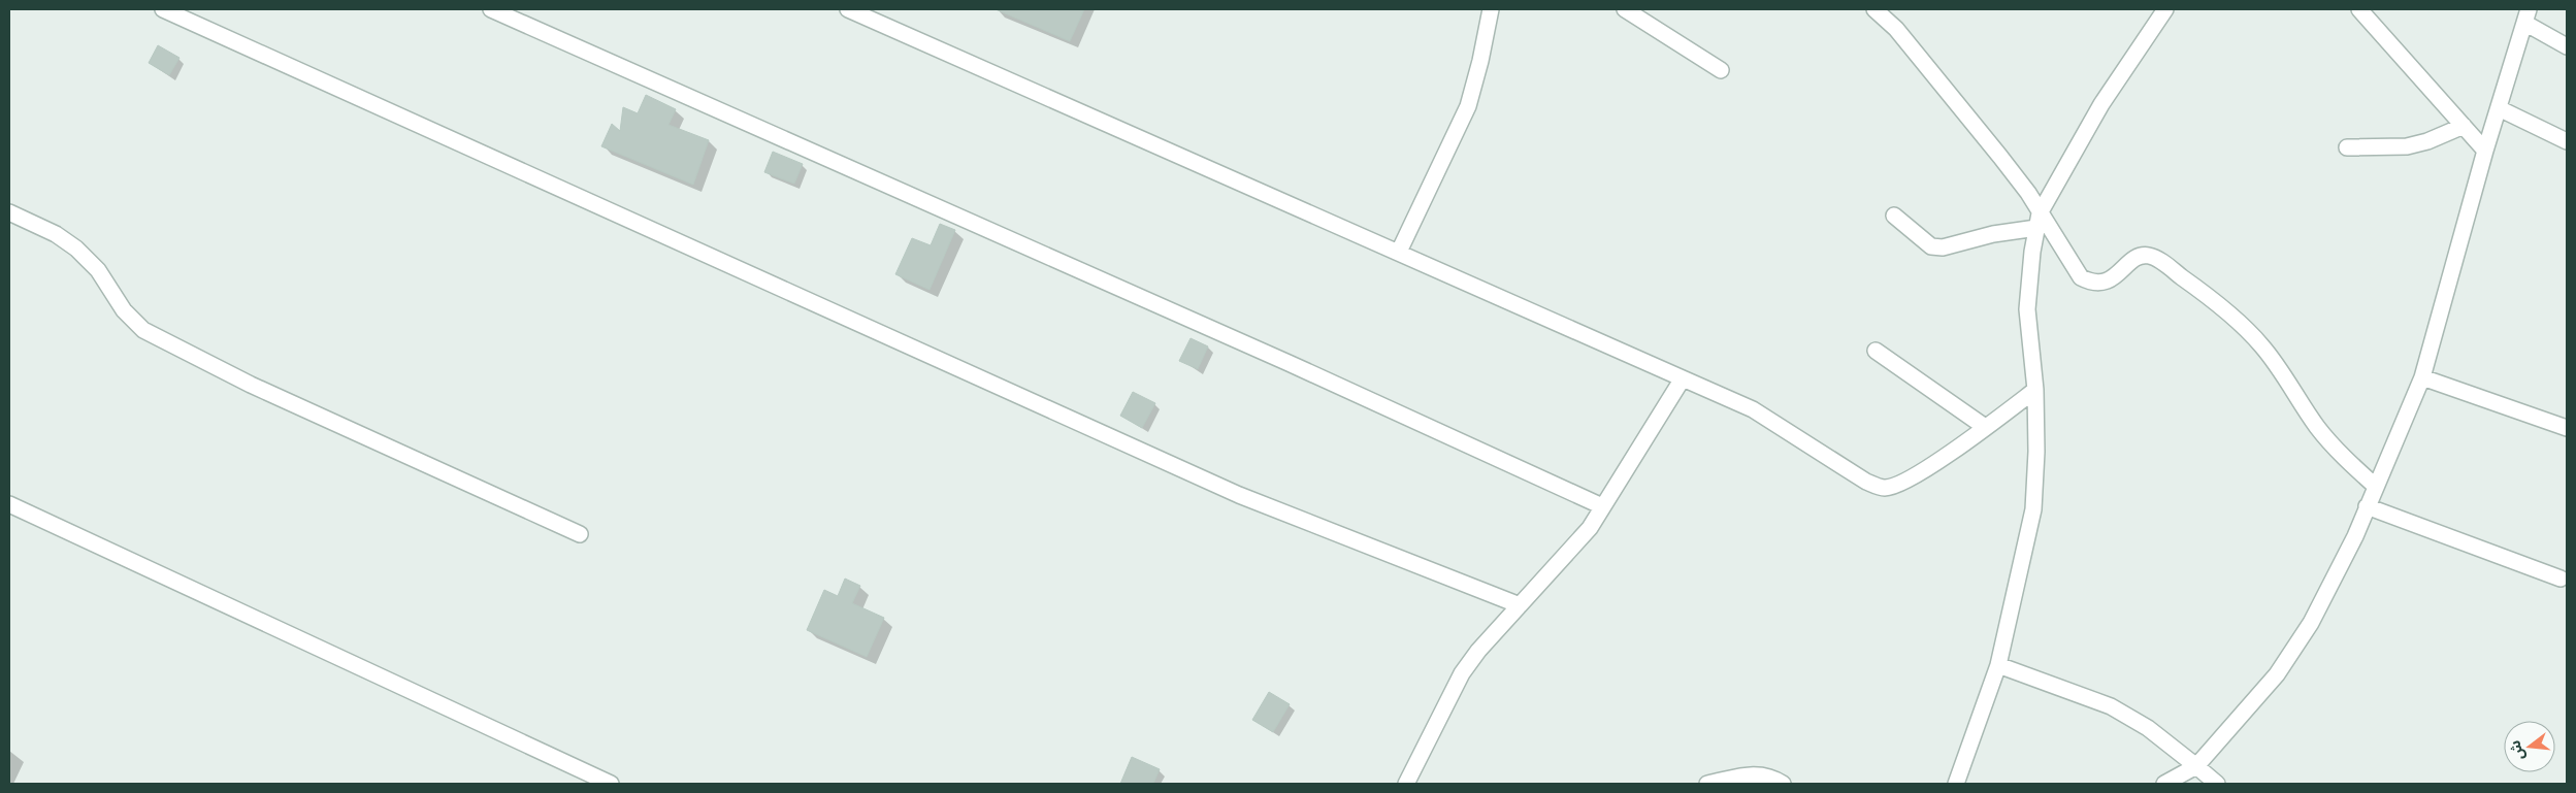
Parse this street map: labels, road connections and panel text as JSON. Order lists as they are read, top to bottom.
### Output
{
  "north": "left"
}
